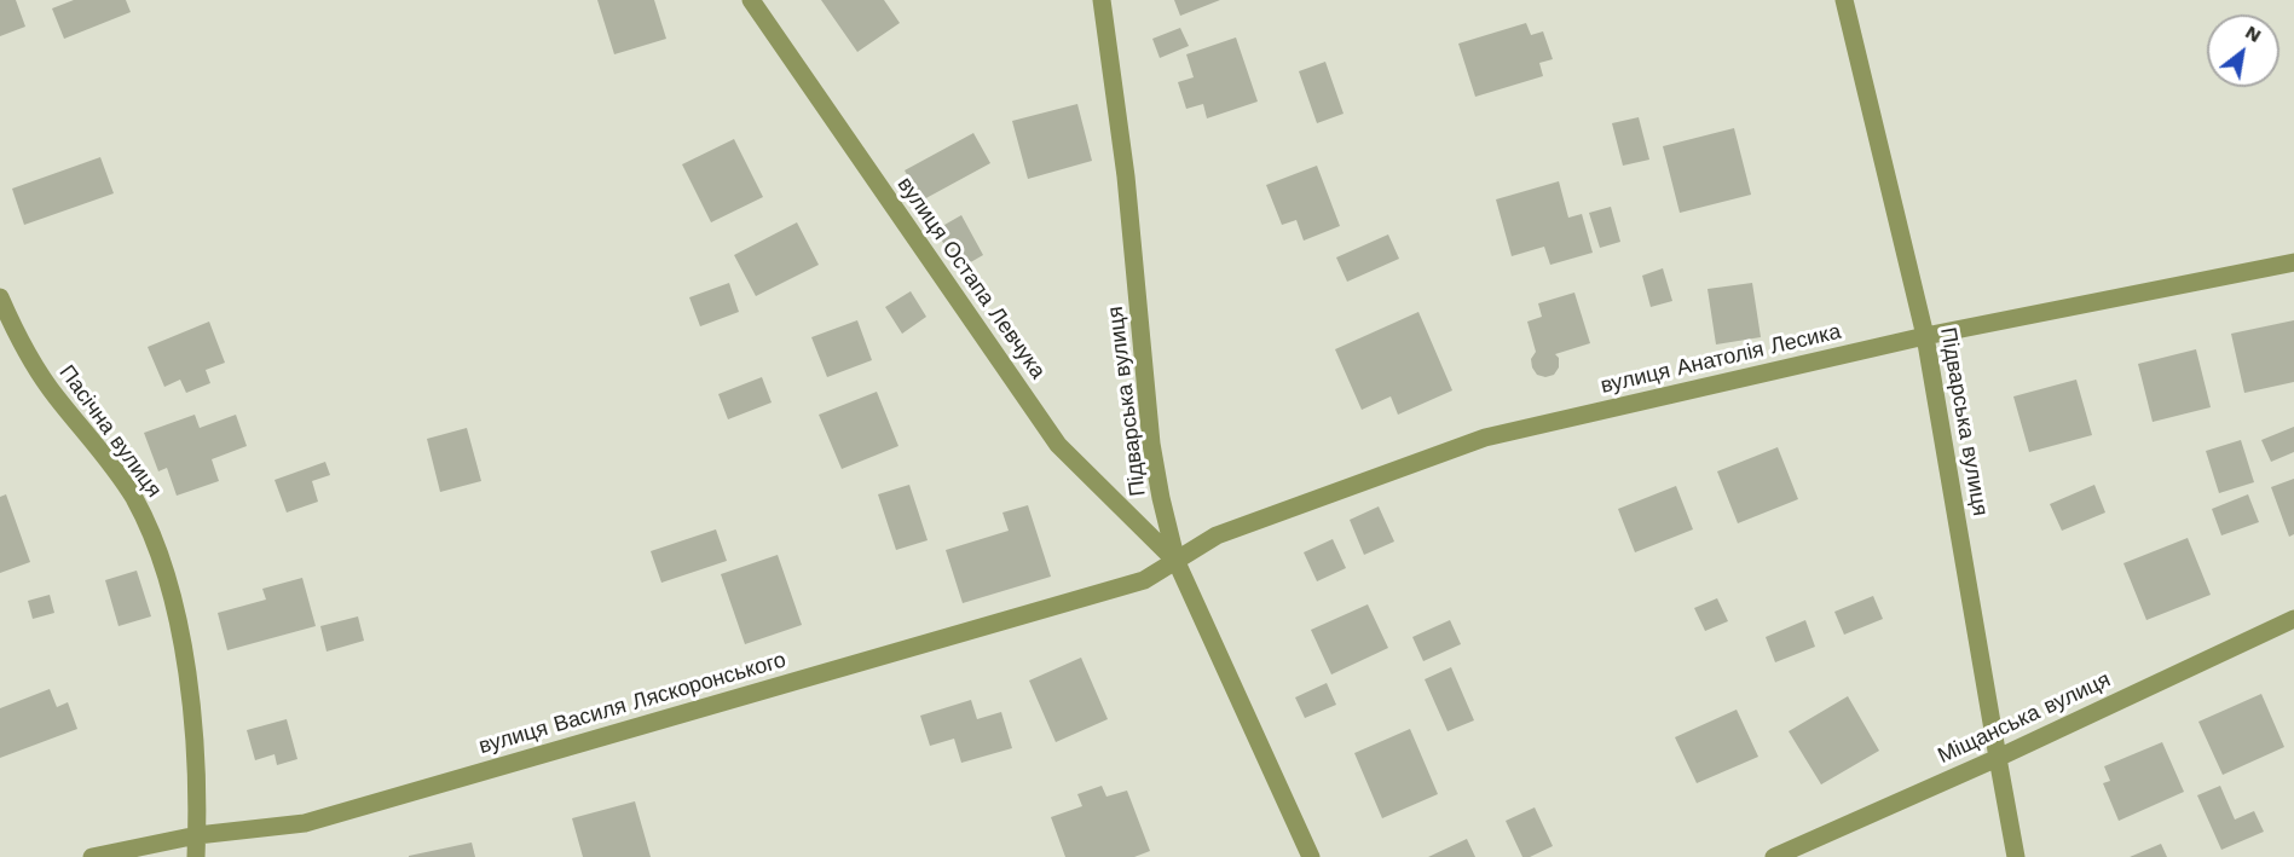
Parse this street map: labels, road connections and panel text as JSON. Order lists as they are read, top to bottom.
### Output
{
  "streets": {
    "street": [
      "вулиця Остапа Левчука",
      "вулиця Анатолія Лесика",
      "Підварська вулиця",
      "Пасічна вулиця",
      "вулиця Василя Ляскоронського",
      "Міщанська вулиця"
    ]
  },
  "crossings": [
    ["вулиця Остапа Левчука", "вулиця Анатолія Лесика"],
    ["вулиця Остапа Левчука", "Підварська вулиця"],
    ["вулиця Остапа Левчука", "вулиця Василя Ляскоронського"],
    ["вулиця Анатолія Лесика", "Підварська вулиця"],
    ["вулиця Анатолія Лесика", "вулиця Василя Ляскоронського"],
    ["Підварська вулиця", "вулиця Василя Ляскоронського"],
    ["Підварська вулиця", "Міщанська вулиця"],
    ["Пасічна вулиця", "вулиця Василя Ляскоронського"]
  ],
  "north": "top right"
}
